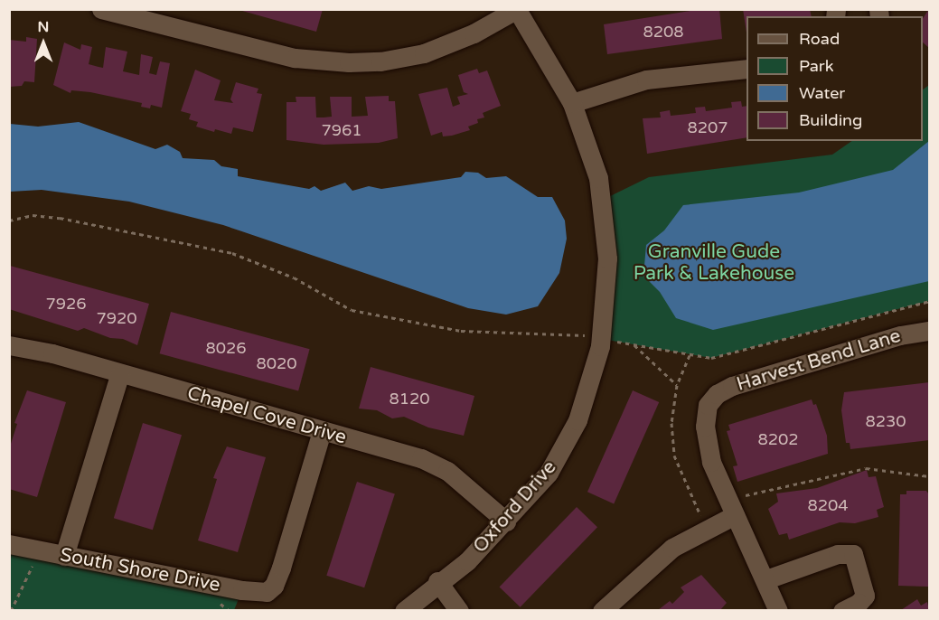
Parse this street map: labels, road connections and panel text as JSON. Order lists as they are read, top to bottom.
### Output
{
  "streets": {
    "street": [
      "Harvest Bend Lane",
      "Chapel Cove Drive",
      "Oxford Drive",
      "South Shore Drive"
    ]
  },
  "crossings": [
    ["Chapel Cove Drive", "Oxford Drive"],
    ["Chapel Cove Drive", "South Shore Drive"]
  ],
  "parks": ["Granville Gude Park & Lakehouse"],
  "house_numbers": [
    "8208",
    "8207",
    "7961",
    "7926",
    "7920",
    "8026",
    "8020",
    "8120",
    "8230",
    "8202",
    "8204"
  ],
  "legend": [
    "Road",
    "Park",
    "Water",
    "Building"
  ],
  "north": "top"
}
